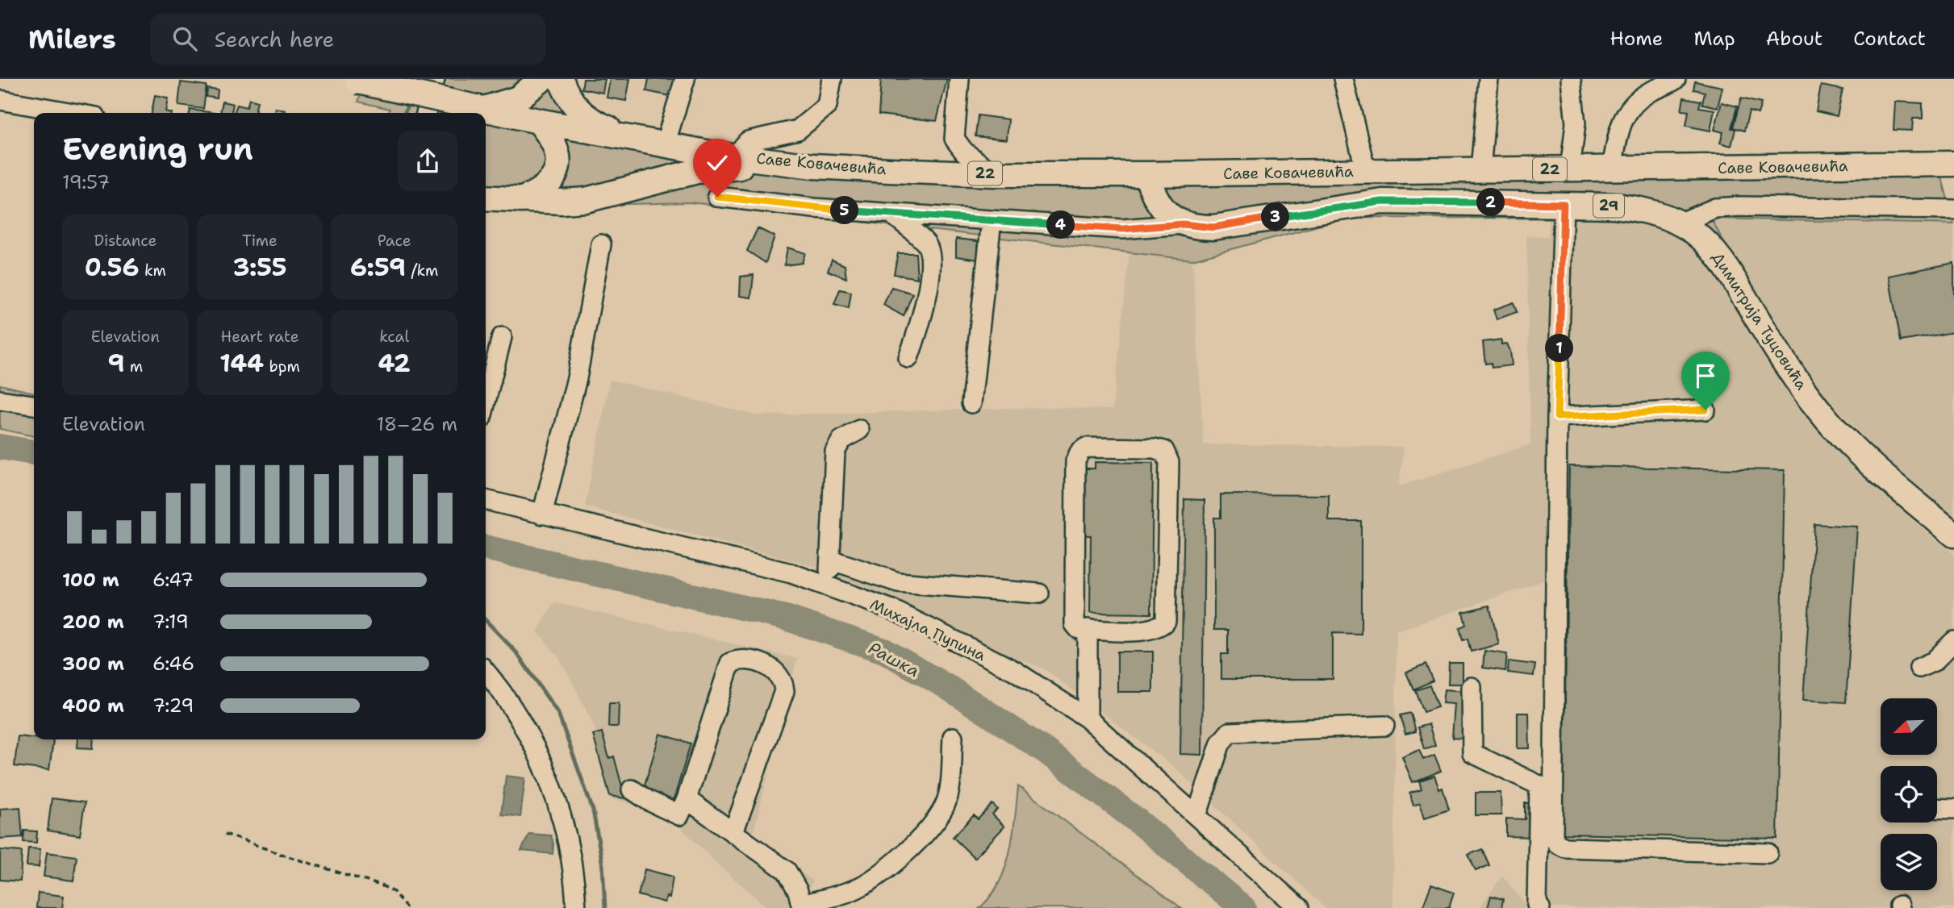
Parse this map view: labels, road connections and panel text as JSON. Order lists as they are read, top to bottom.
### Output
{
  "streets": {
    "main road": [
      "Саве Ковачевића",
      "22",
      "29",
      "Димитрија Туцовића"
    ],
    "street": ["Михајла Пупина"]
  },
  "water": ["Рашка"],
  "north": "bottom left",
  "page": {
    "header": "Milers",
    "search": "Search here",
    "nav": [
      "Home",
      "Map",
      "About",
      "Contact"
    ],
    "heading": ["Evening run", "19:57"],
    "pins": [
      "2",
      "5",
      "3",
      "4",
      "1"
    ],
    "stats": [
      ["Distance", "0.56 km"],
      ["Time", "3:55"],
      ["Pace", "6:59 /km"],
      ["Elevation", "9 m"],
      ["Heart rate", "144 bpm"],
      ["kcal", "42"]
    ],
    "chart": ["Elevation", "18–26 m"],
    "list": [
      {
        "name": "100 m",
        "note": "6:47"
      },
      {
        "name": "200 m",
        "note": "7:19"
      },
      {
        "name": "300 m",
        "note": "6:46"
      },
      {
        "name": "400 m",
        "note": "7:29"
      }
    ]
  }
}
